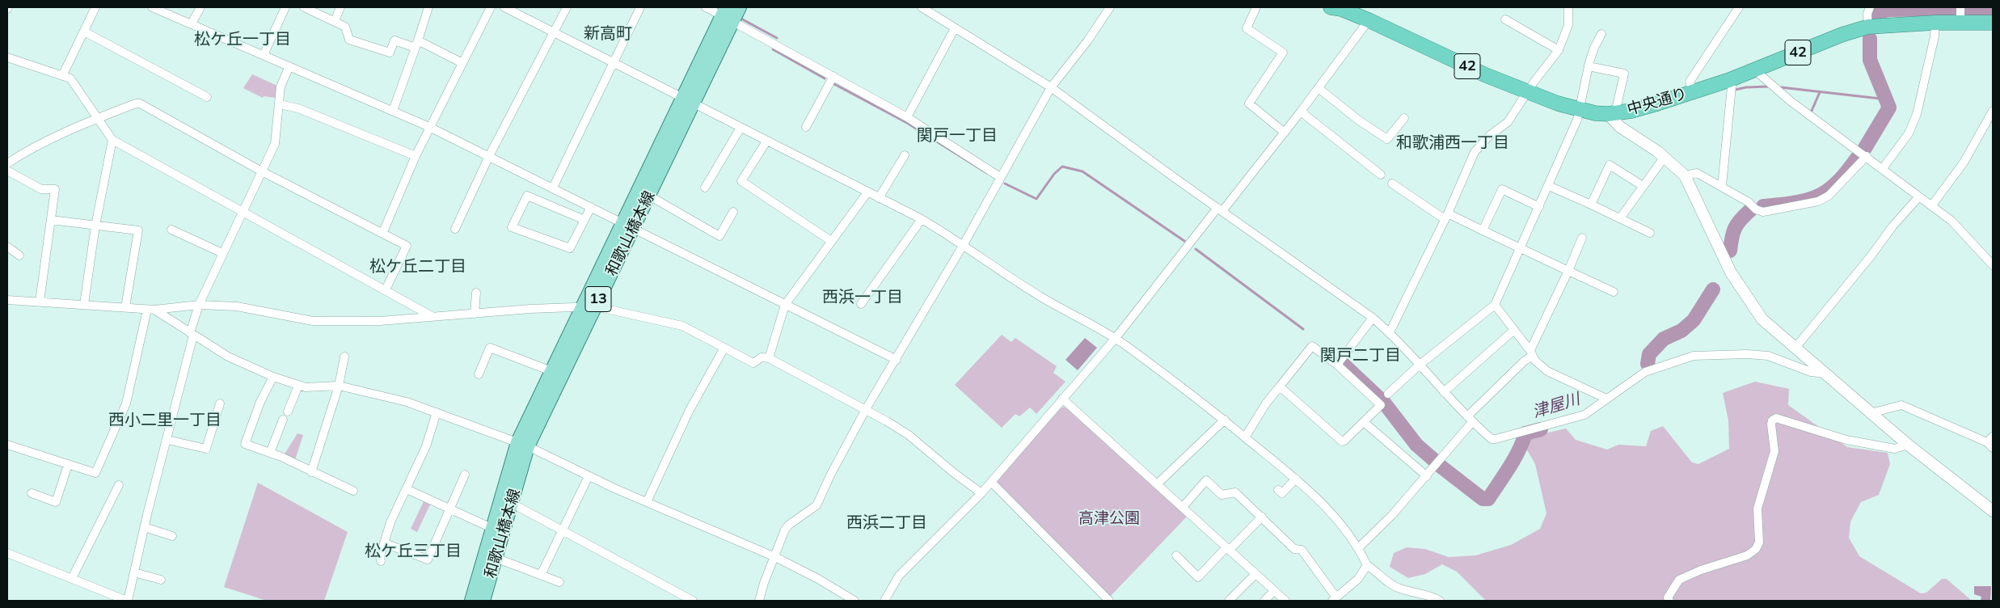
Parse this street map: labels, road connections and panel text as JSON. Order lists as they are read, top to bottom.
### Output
{
  "streets": {
    "highway": ["42", "中央通り"],
    "main road": ["和歌山橋本線", "13"]
  },
  "districts": [
    "新高町",
    "松ケ丘一丁目",
    "関戸一丁目",
    "和歌浦西一丁目",
    "松ケ丘二丁目",
    "西浜一丁目",
    "関戸二丁目",
    "西小二里一丁目",
    "西浜二丁目",
    "松ケ丘三丁目"
  ],
  "water": ["津屋川"],
  "parks": ["高津公園"]
}
